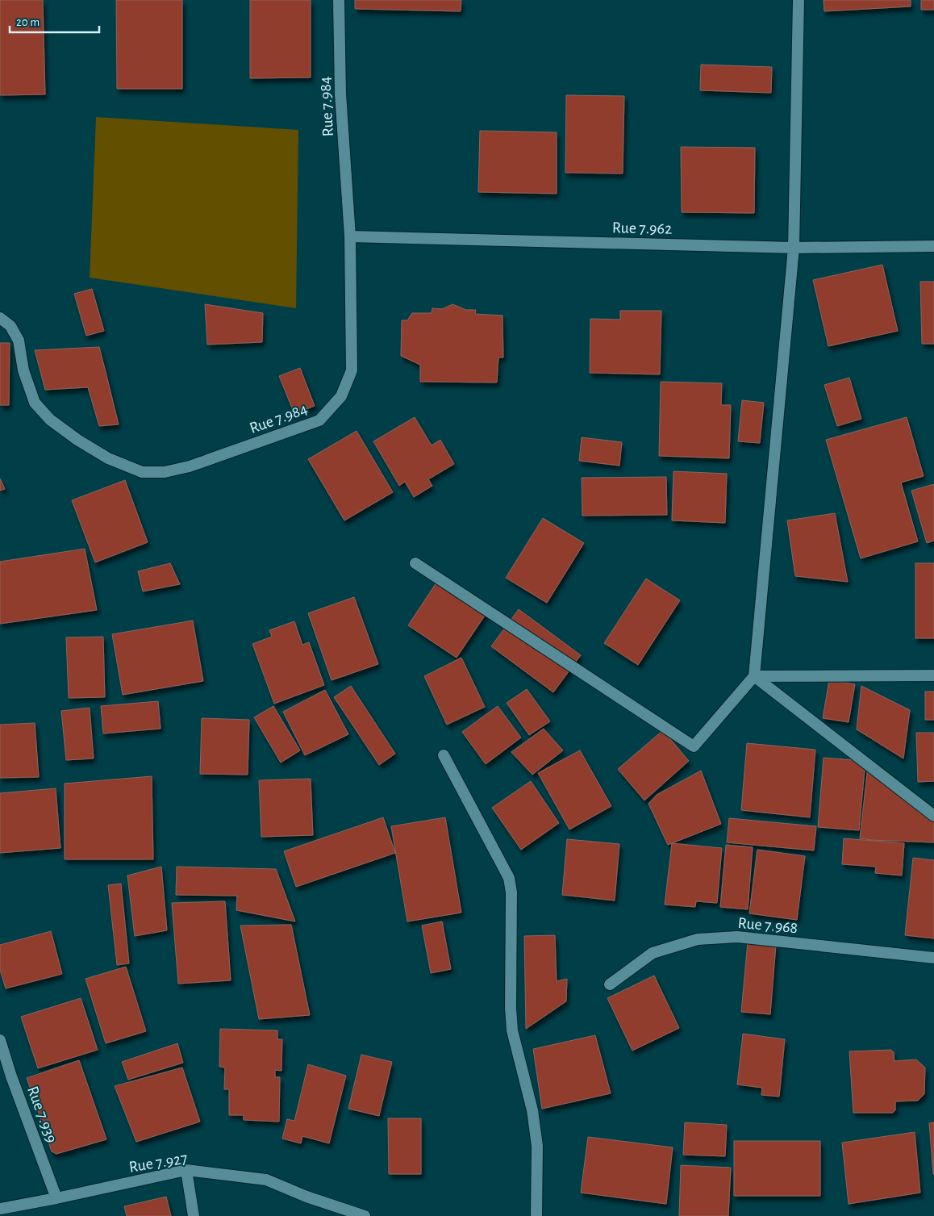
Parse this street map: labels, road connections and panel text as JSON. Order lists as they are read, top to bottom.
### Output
{
  "streets": {
    "street": [
      "Rue 7.984",
      "Rue 7.962",
      "Rue 7.968",
      "Rue 7.939",
      "Rue 7.927"
    ]
  },
  "crossings": [
    ["Rue 7.984", "Rue 7.962"],
    ["Rue 7.939", "Rue 7.927"]
  ],
  "scale_bar": "20 m"
}
